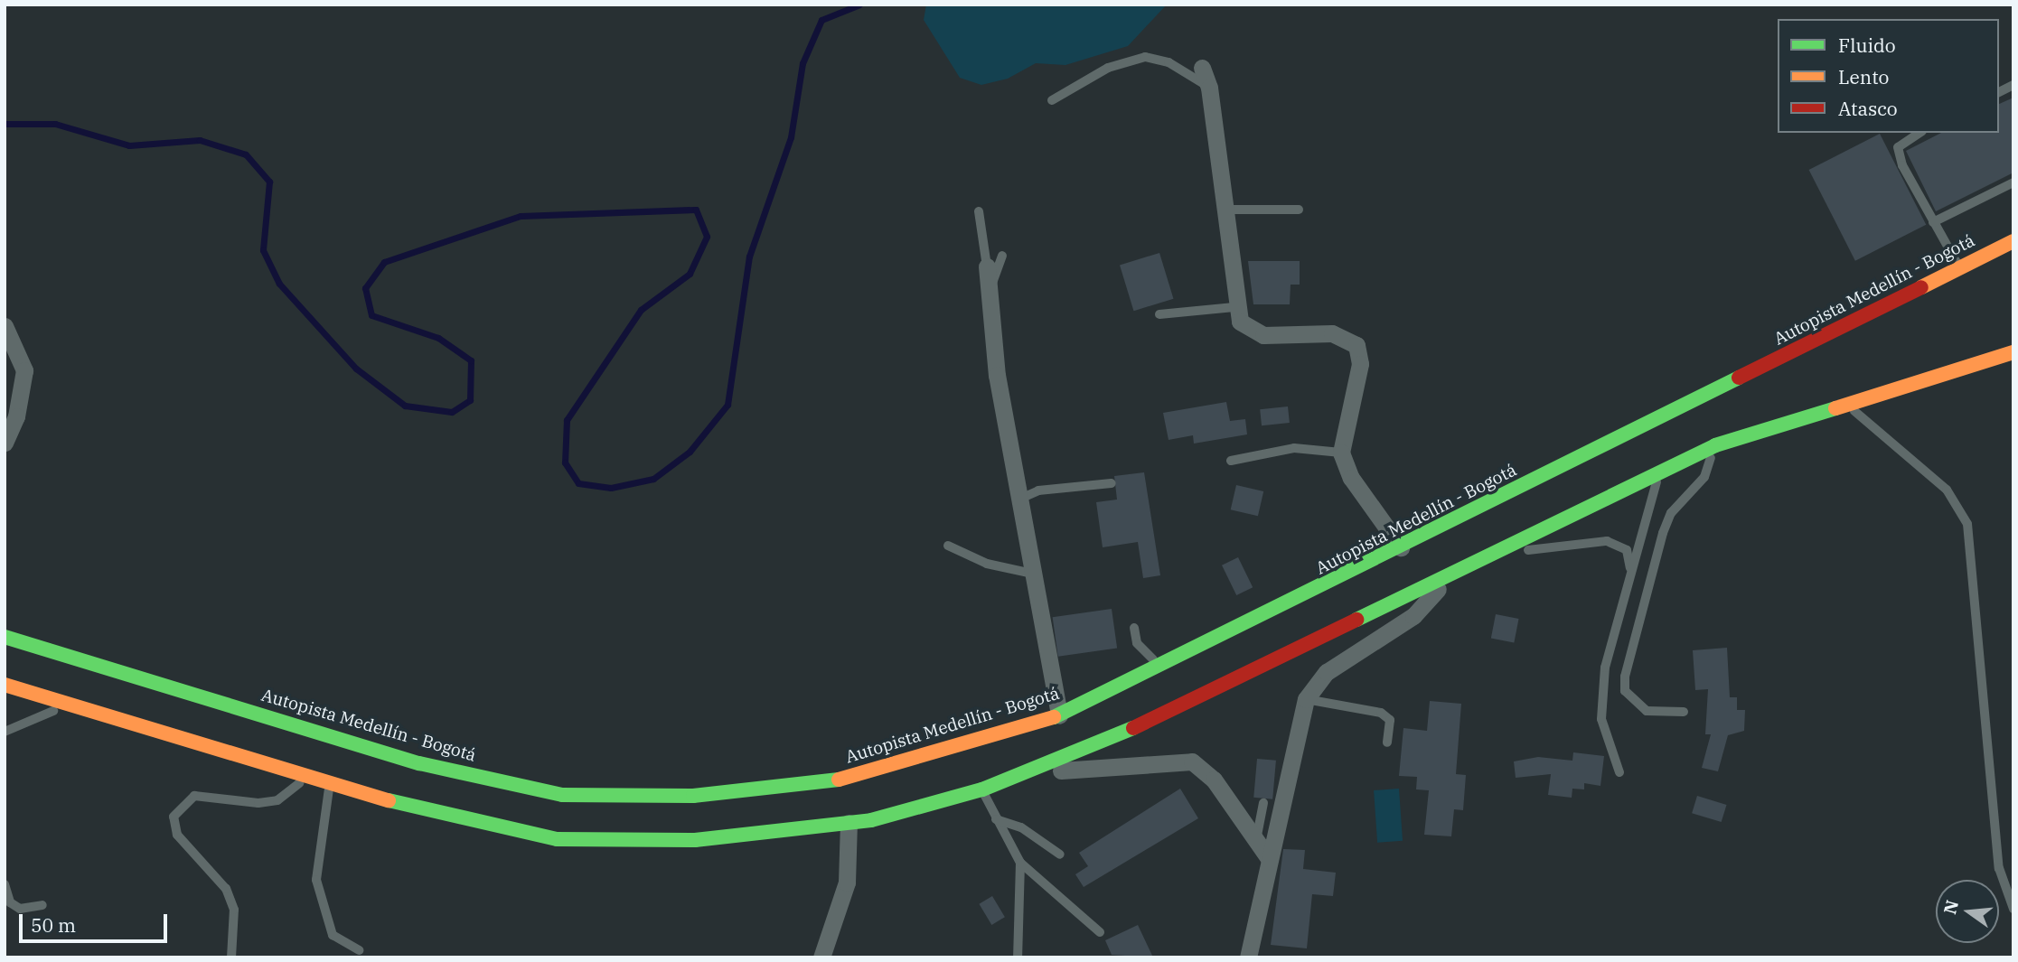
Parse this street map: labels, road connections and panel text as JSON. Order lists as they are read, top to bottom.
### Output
{
  "streets": {
    "highway": ["Autopista Medellín - Bogotá"]
  },
  "legend": ["Fluido", "Lento", "Atasco"],
  "scale_bar": "50 m",
  "north": "left"
}
